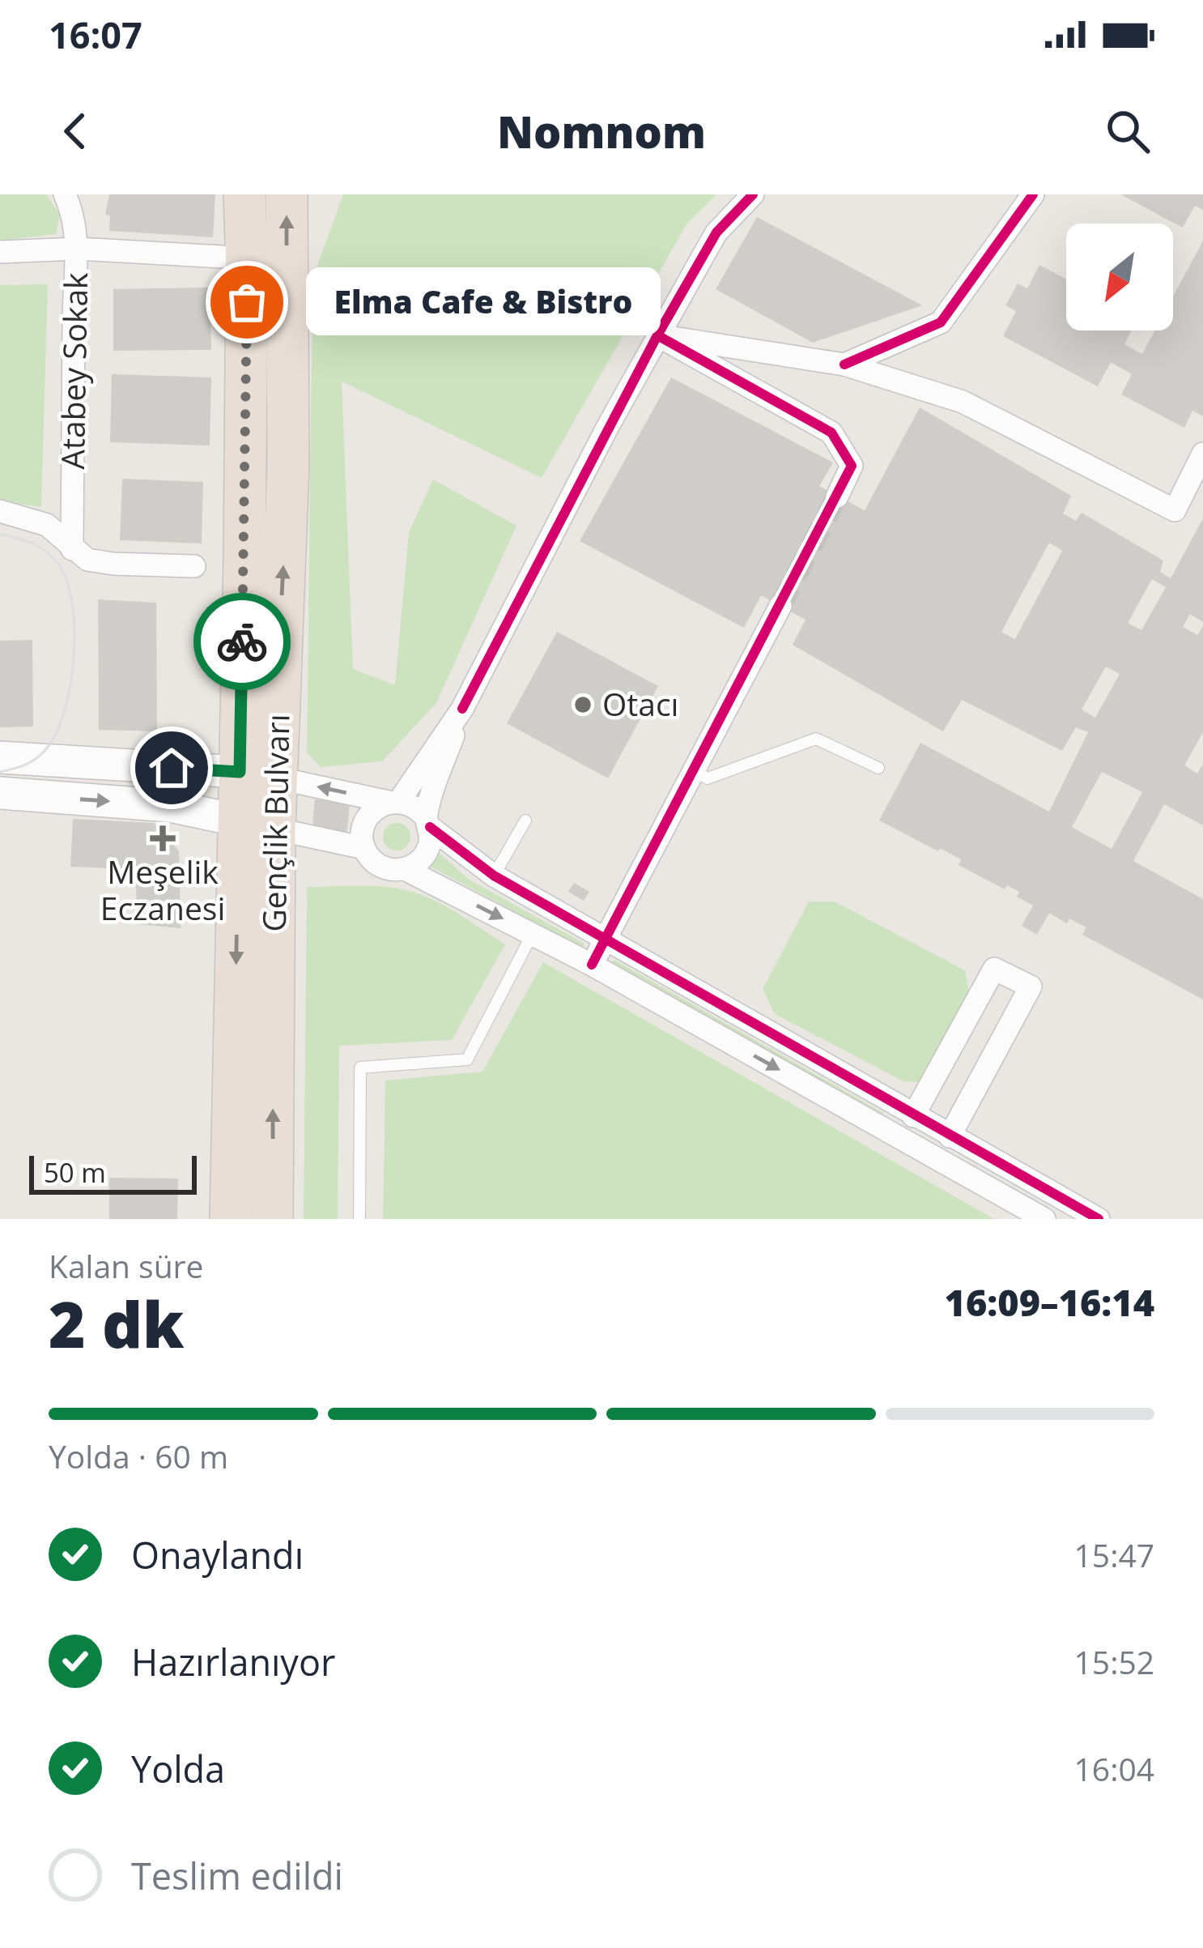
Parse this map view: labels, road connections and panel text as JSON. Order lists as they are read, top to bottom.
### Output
{
  "streets": {
    "highway": ["Gençlik Bulvarı"],
    "street": ["Atabey Sokak"]
  },
  "places": {
    "other": ["Elma Cafe & Bistro", "Otacı"],
    "health": ["Meşelik Eczanesi"]
  },
  "scale_bar": "50 m",
  "north": "bottom left",
  "page": {
    "status": "16:07",
    "header": "Nomnom",
    "bubble": "Elma Cafe & Bistro",
    "scale": "50 m",
    "heading": ["2 dk", "Kalan süre", "16:09–16:14"],
    "bar": "Yolda · 60 m",
    "list": [
      ["Onaylandı", "15:47"],
      ["Hazırlanıyor", "15:52"],
      ["Yolda", "16:04"],
      "Teslim edildi"
    ]
  }
}
